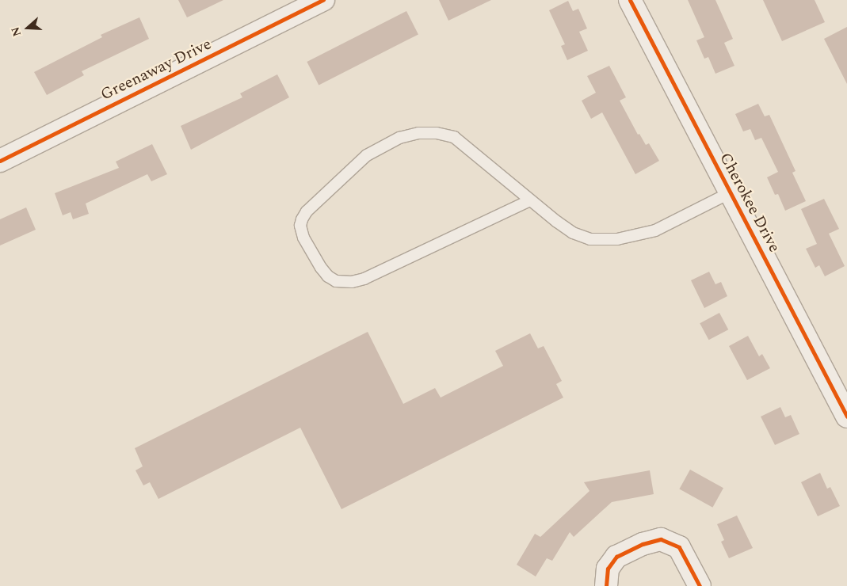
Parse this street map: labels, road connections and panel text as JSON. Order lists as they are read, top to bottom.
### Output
{
  "streets": {
    "street": ["Greenaway Drive", "Cherokee Drive"]
  },
  "north": "left"
}
